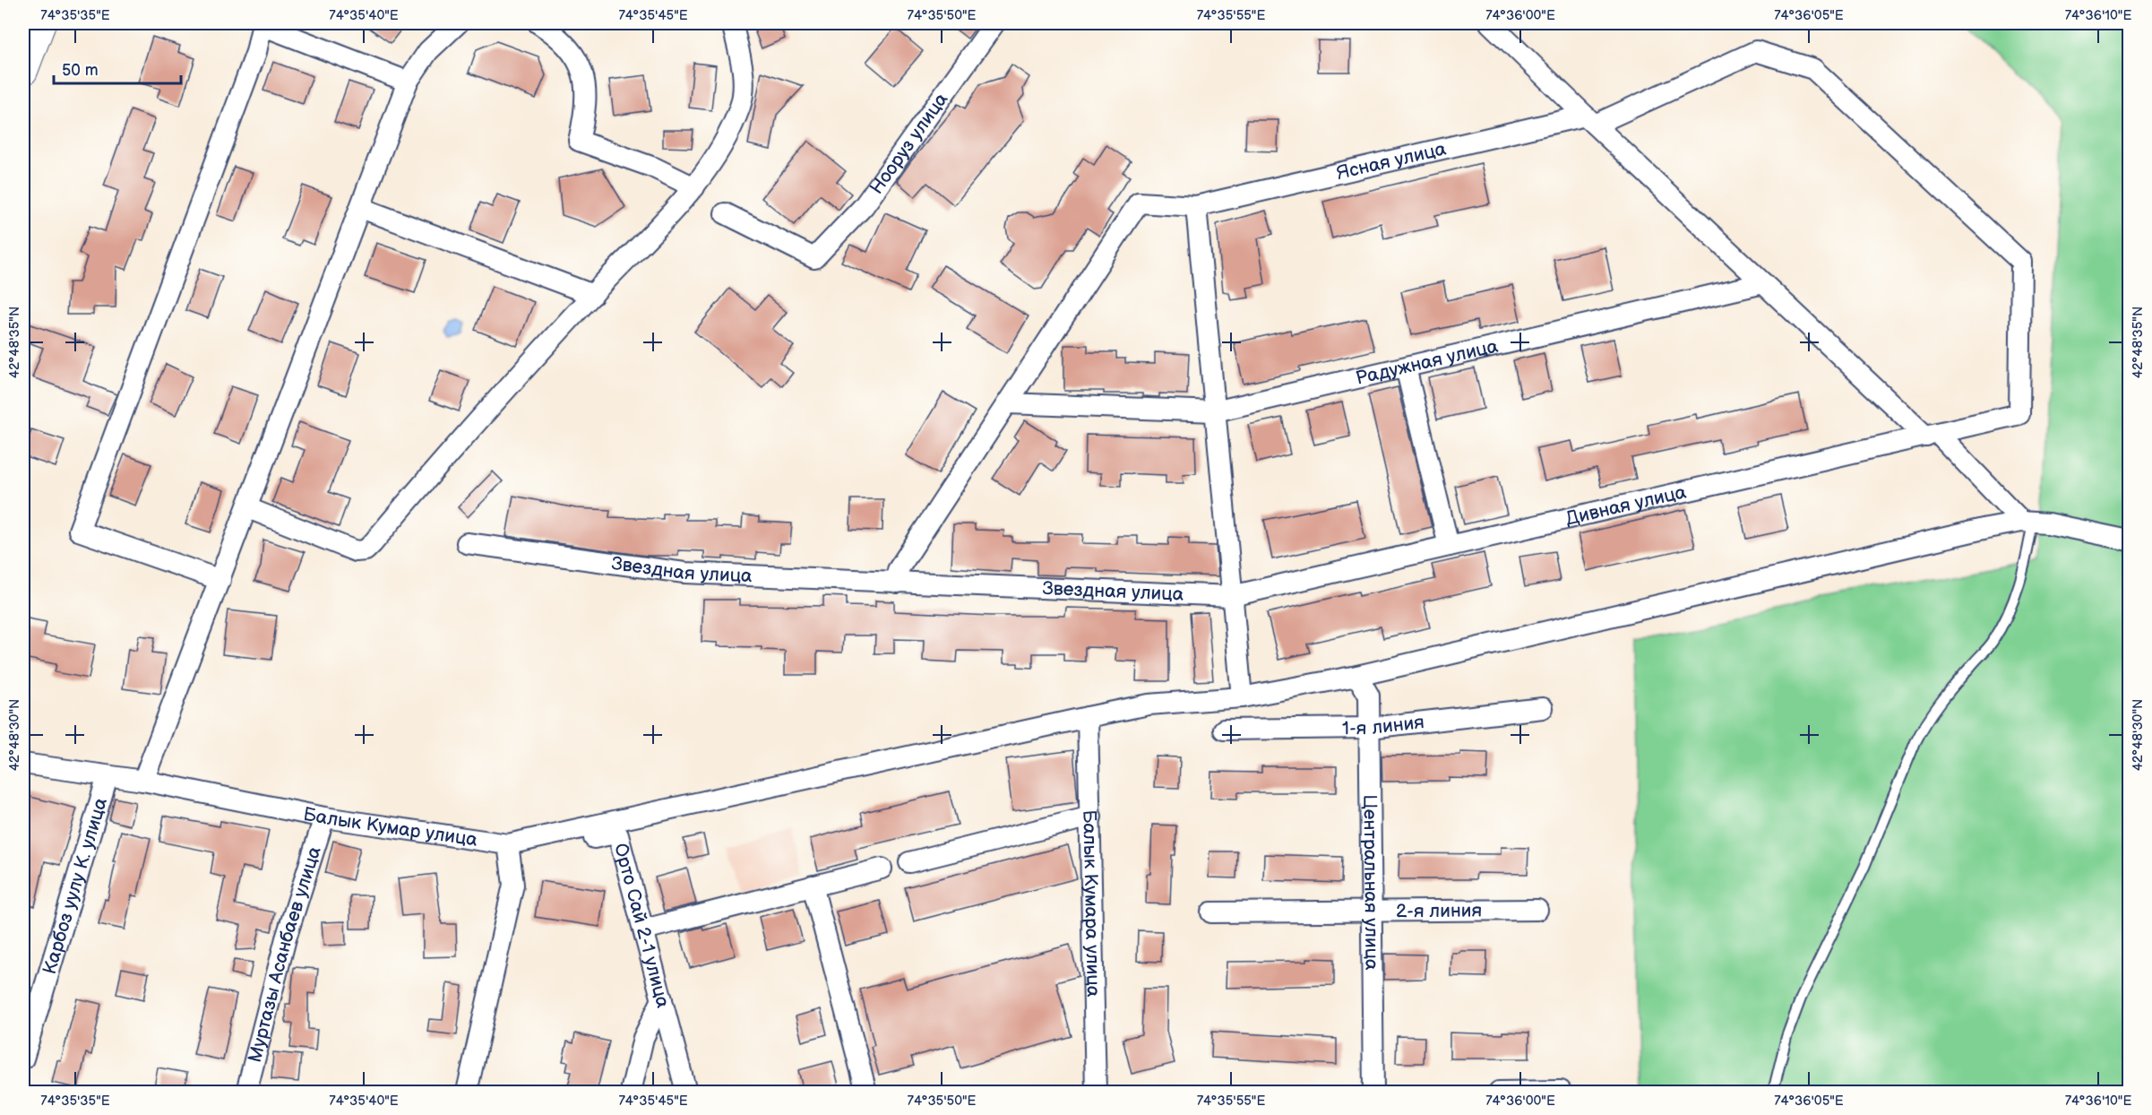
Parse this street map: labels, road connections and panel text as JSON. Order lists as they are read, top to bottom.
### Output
{
  "streets": {
    "street": [
      "Нооруз улица",
      "Ясная улица",
      "Радужная улица",
      "Дивная улица",
      "Звездная улица",
      "1-я линия",
      "Балык Кумар улица",
      "Центральная улица",
      "Карбоз уулу К. улица",
      "Балык Кумара улица",
      "2-я линия",
      "Орто Сай 2-1 улица",
      "Муртазы Асанбаев улица"
    ]
  },
  "crossings": [
    ["Ясная улица", "Дивная улица"],
    ["Дивная улица", "Звездная улица"],
    ["1-я линия", "Центральная улица"],
    ["Балык Кумар улица", "Карбоз уулу К. улица"],
    ["Балык Кумар улица", "Орто Сай 2-1 улица"],
    ["Балык Кумар улица", "Муртазы Асанбаев улица"],
    ["Центральная улица", "2-я линия"]
  ],
  "scale_bar": "50 m",
  "coordinates": [
    "74°35'35\"E",
    "74°35'40\"E",
    "74°35'45\"E",
    "74°35'50\"E",
    "74°35'55\"E",
    "74°36'00\"E",
    "74°36'05\"E",
    "74°36'10\"E",
    "42°48'35\"N",
    "42°48'30\"N"
  ]
}
